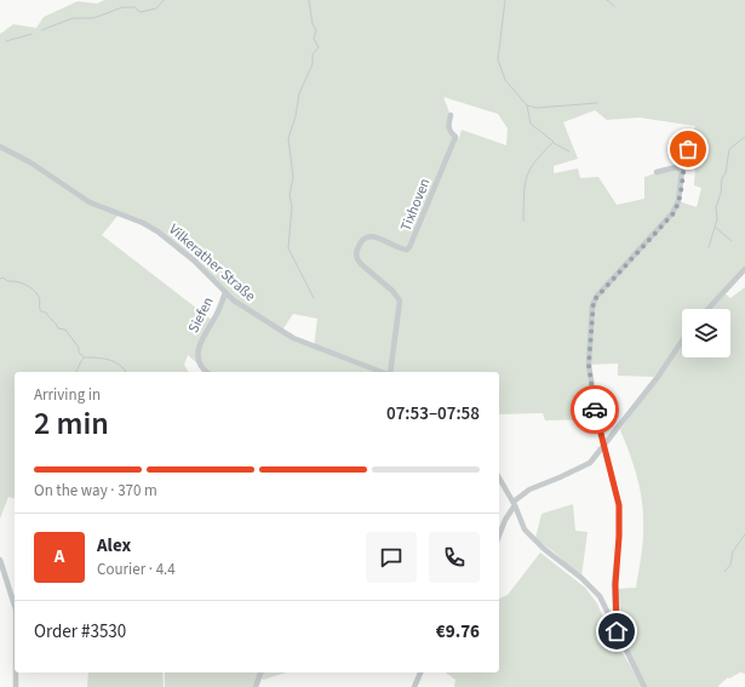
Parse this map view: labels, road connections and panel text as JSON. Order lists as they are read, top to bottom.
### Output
{
  "streets": {
    "street": ["Tixhoven", "Vilkerather Straße", "Siefen"]
  },
  "crossings": [
    ["Vilkerather Straße", "Siefen"]
  ],
  "page": {
    "heading": ["2 min", "Arriving in", "07:53–07:58"],
    "panel": [
      "Alex",
      "Courier · 4.4",
      "Order #3530",
      "€9.76"
    ],
    "bar": "On the way · 370 m",
    "round": "A"
  }
}
